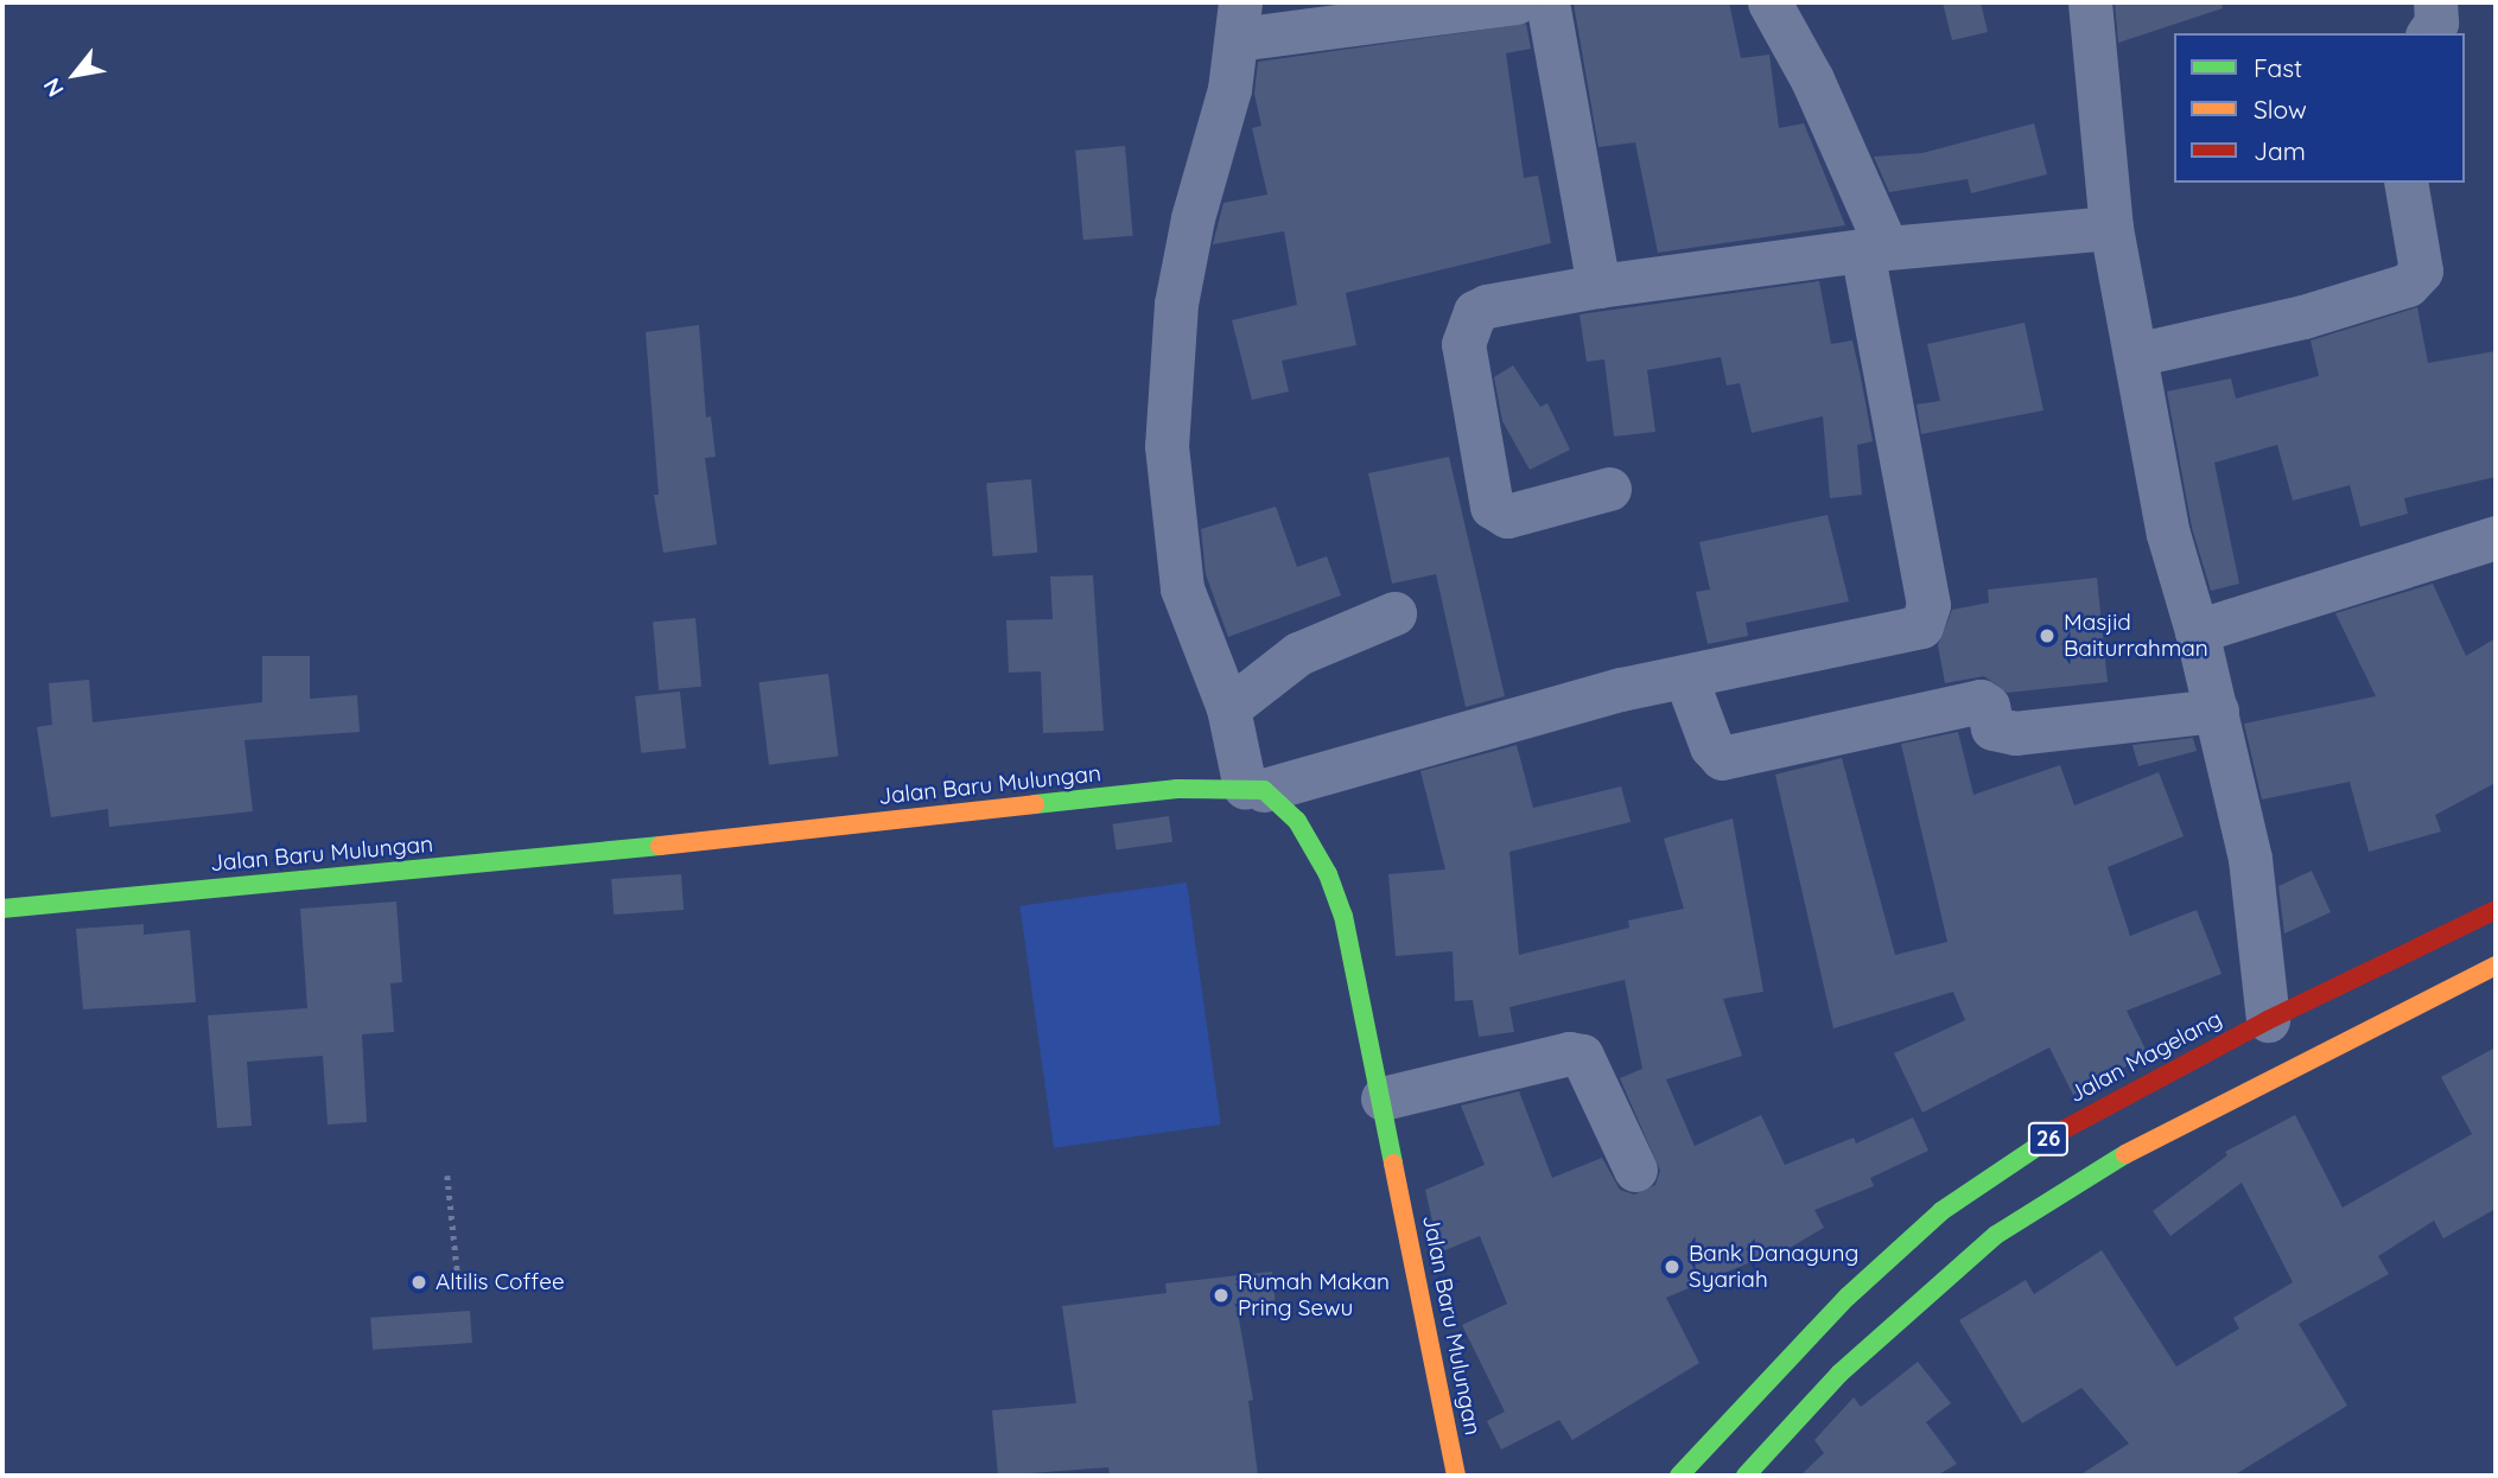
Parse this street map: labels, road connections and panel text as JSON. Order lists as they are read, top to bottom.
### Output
{
  "streets": {
    "main road": ["Jalan Baru Mulungan", "Jalan Magelang", "26"]
  },
  "places": [
    "Masjid Baiturrahman",
    "Bank Danagung Syariah",
    "Altilis Coffee",
    "Rumah Makan Pring Sewu"
  ],
  "legend": ["Fast", "Slow", "Jam"],
  "north": "bottom left"
}
